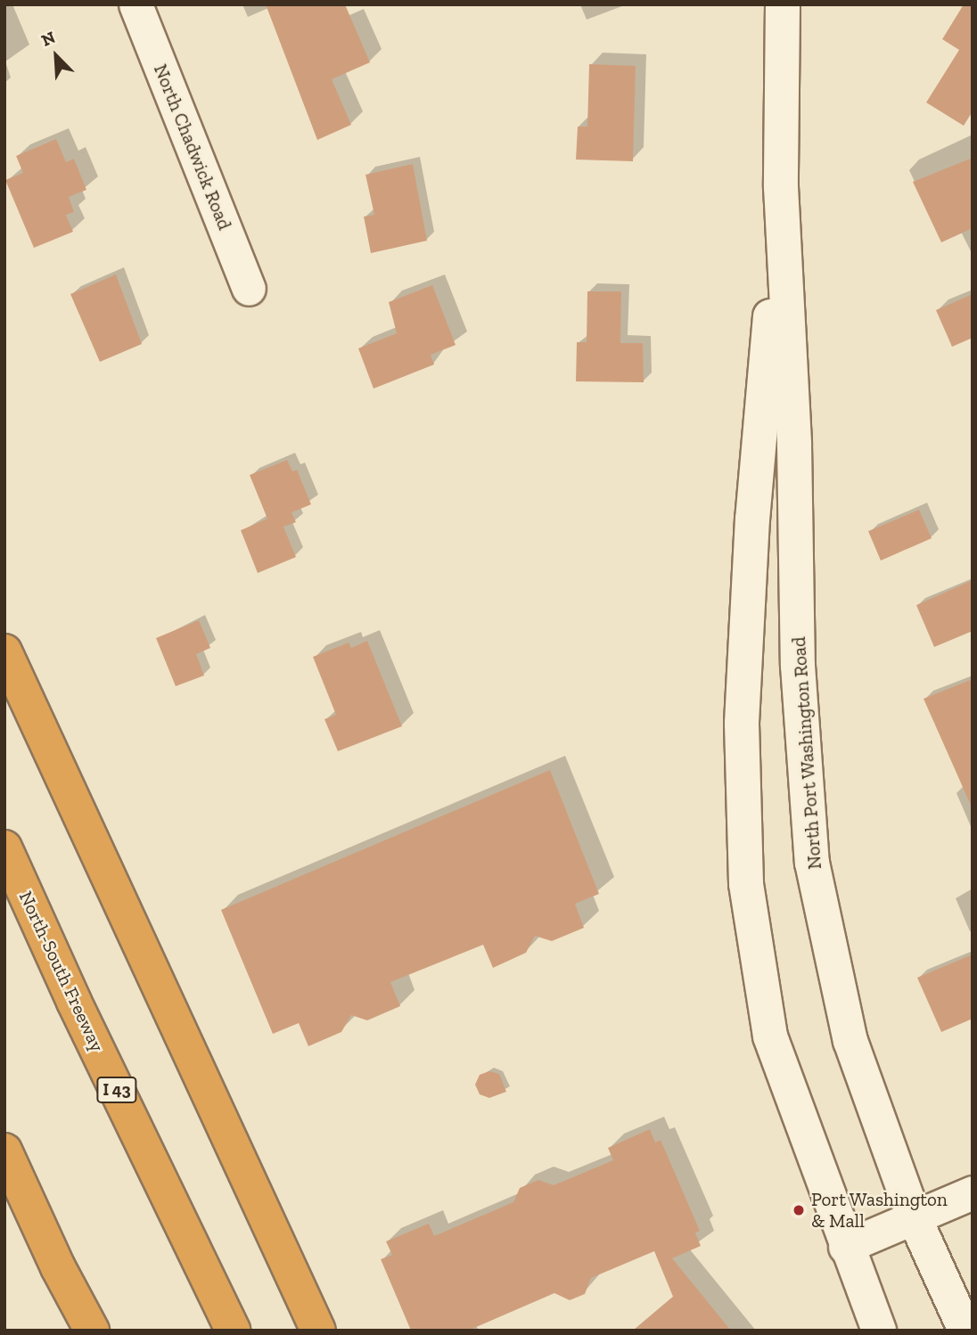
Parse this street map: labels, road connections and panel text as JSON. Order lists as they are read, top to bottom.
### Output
{
  "streets": {
    "highway": ["North-South Freeway", "I 43"],
    "main road": ["North Port Washington Road"],
    "street": ["North Chadwick Road"]
  },
  "places": ["Port Washington & Mall"],
  "north": "top left"
}
